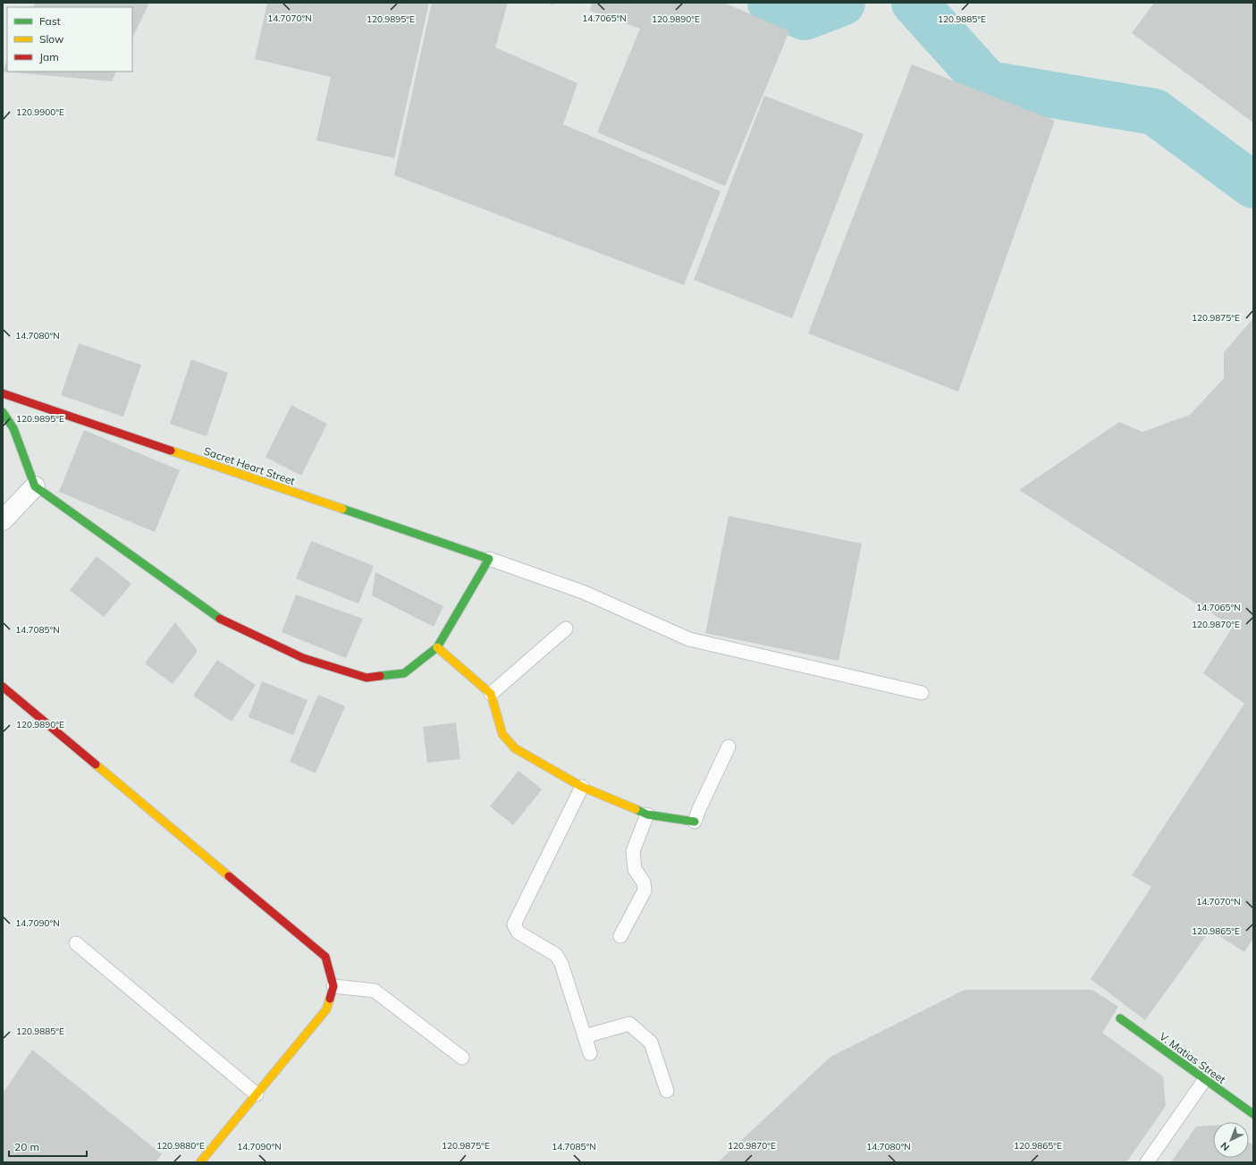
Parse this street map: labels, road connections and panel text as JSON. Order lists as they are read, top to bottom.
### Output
{
  "streets": {
    "street": ["Sacret Heart Street", "V. Matias Street"]
  },
  "legend": ["Fast", "Slow", "Jam"],
  "scale_bar": "20 m",
  "north": "bottom left",
  "coordinates": [
    "14.7070°N",
    "14.7065°N",
    "120.9895°E",
    "120.9890°E",
    "120.9885°E",
    "120.9900°E",
    "120.9875°E",
    "14.7080°N",
    "120.9870°E",
    "14.7085°N",
    "14.7090°N",
    "120.9865°E",
    "120.9880°E"
  ]
}
